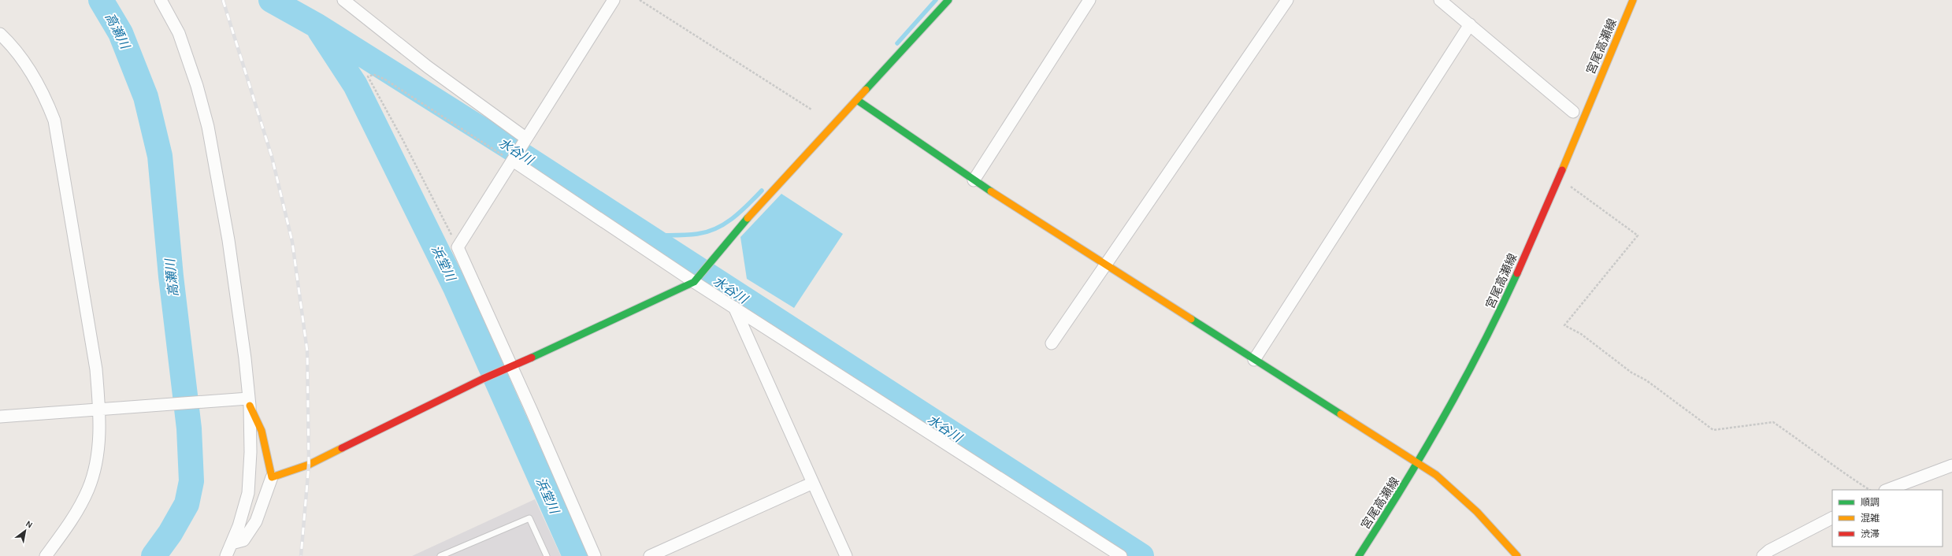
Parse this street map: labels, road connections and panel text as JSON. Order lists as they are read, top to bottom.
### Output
{
  "streets": {
    "street": ["宮尾高瀬線"]
  },
  "water": ["高瀬川", "水谷川", "浜堂川"],
  "legend": ["順調", "混雑", "渋滞"],
  "north": "top right"
}
